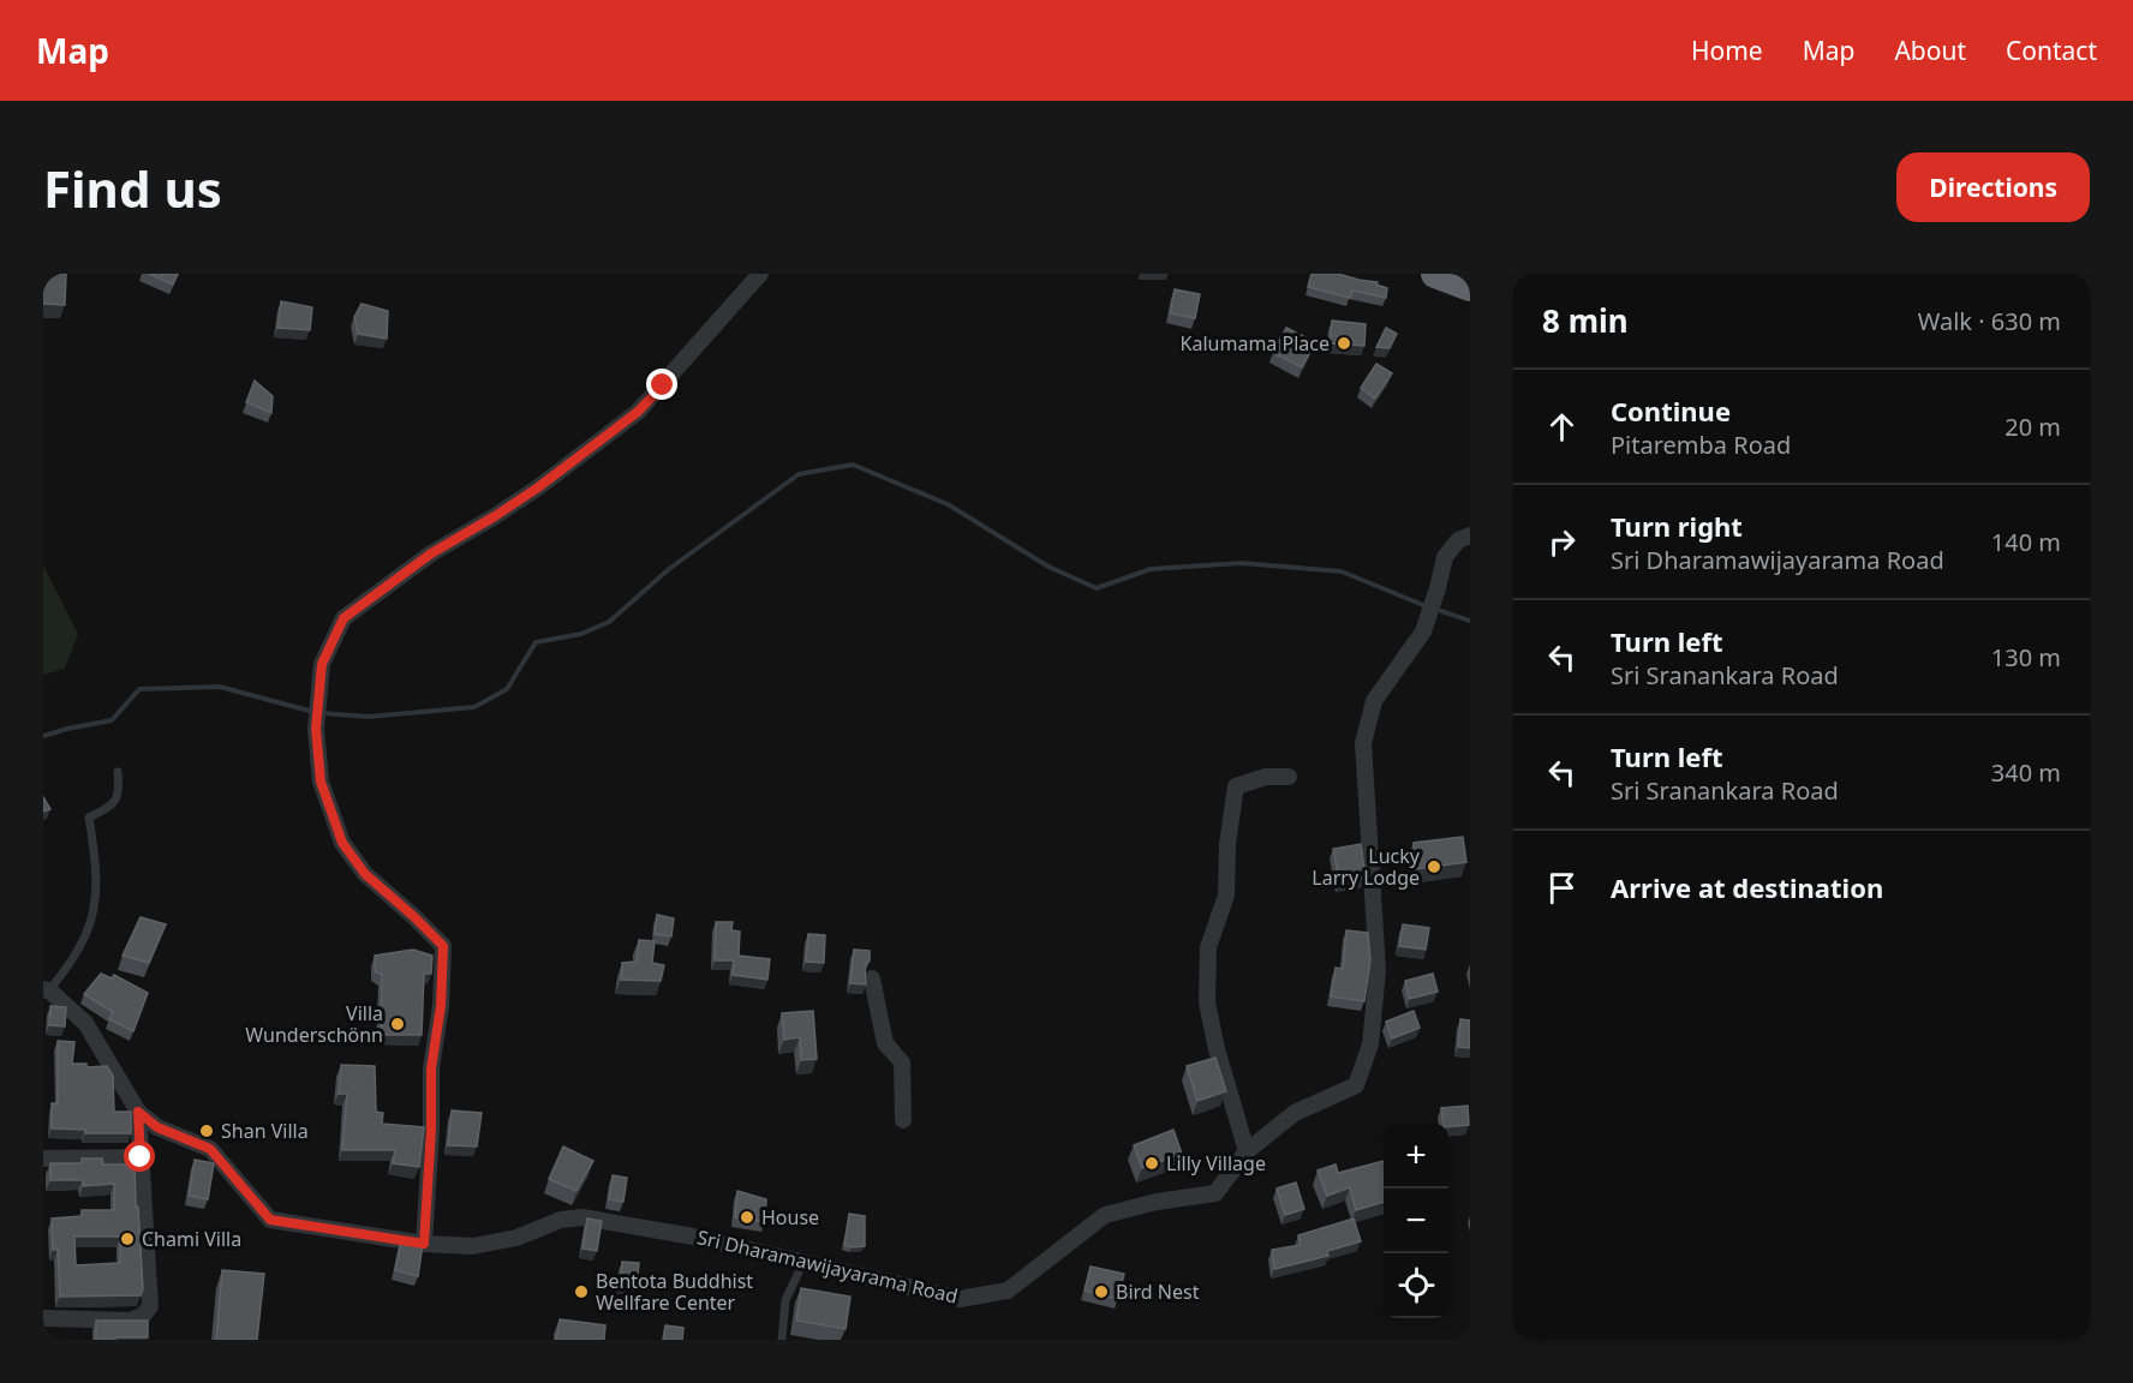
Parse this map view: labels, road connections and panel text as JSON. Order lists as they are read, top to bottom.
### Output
{
  "streets": {
    "street": ["Sri Dharamawijayarama Road"]
  },
  "places": [
    "Kalumama Place",
    "Lucky Larry Lodge",
    "Villa Wunderschönn",
    "Shan Villa",
    "Lilly Village",
    "House",
    "Chami Villa",
    "Bentota Buddhist Wellfare Center",
    "Bird Nest"
  ],
  "page": {
    "header": "Map",
    "nav": [
      "Home",
      "Map",
      "About",
      "Contact"
    ],
    "buttons": "Directions",
    "title": "Find us",
    "heading": ["8 min", "Walk · 630 m"],
    "list": [
      ["Continue", "Pitaremba Road", "20 m"],
      ["Turn right", "Sri Dharamawijayarama Road", "140 m"],
      ["Turn left", "Sri Sranankara Road", "130 m"],
      ["Turn left", "Sri Sranankara Road", "340 m"],
      "Arrive at destination"
    ],
    "map_buttons": ["+", "−"]
  }
}
